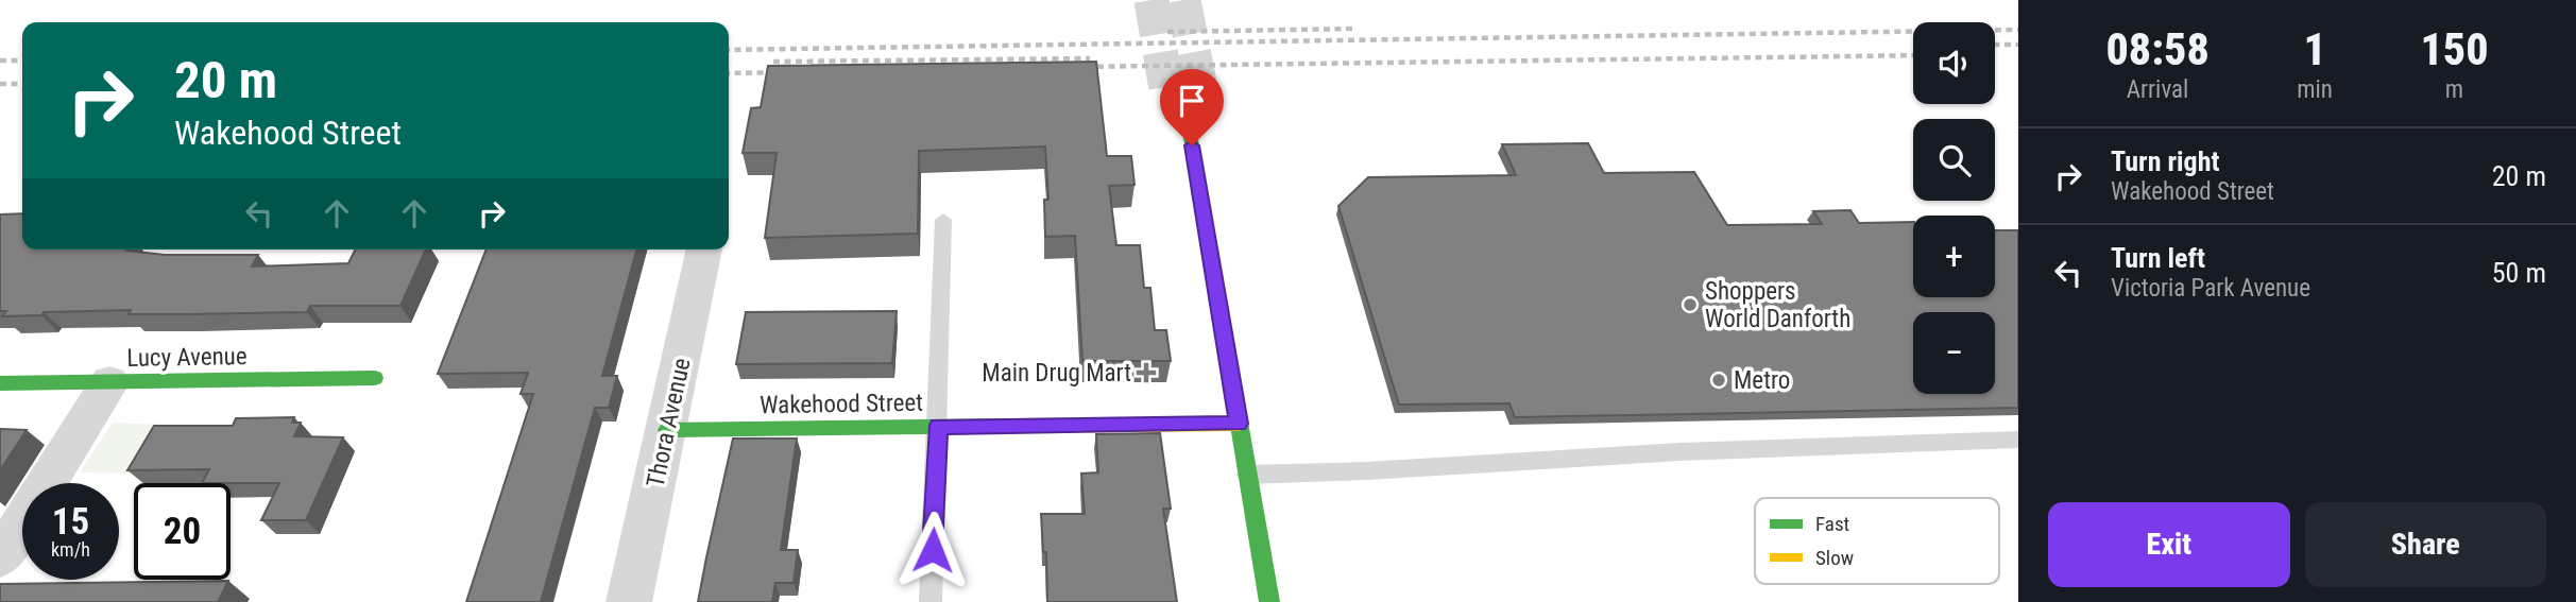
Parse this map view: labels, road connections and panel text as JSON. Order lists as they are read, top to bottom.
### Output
{
  "streets": {
    "street": ["Lucy Avenue", "Wakehood Street", "Thora Avenue"]
  },
  "crossings": [
    ["Wakehood Street", "Thora Avenue"]
  ],
  "places": {
    "other": ["Shoppers World Danforth", "Metro"],
    "health": ["Main Drug Mart"]
  },
  "legend": ["Fast", "Slow"],
  "page": {
    "eta": [
      "08:58",
      "Arrival",
      "1",
      "min",
      "150",
      "m"
    ],
    "map_buttons": ["+", "−"],
    "turn": ["20 m", "Wakehood Street"],
    "list": [
      {
        "name": "Turn right",
        "note": "Wakehood Street",
        "value": "20 m"
      },
      {
        "name": "Turn left",
        "note": "Victoria Park Avenue",
        "value": "50 m"
      }
    ],
    "speed": "15 km/h",
    "limit": "20",
    "buttons": ["Exit", "Share"]
  }
}
